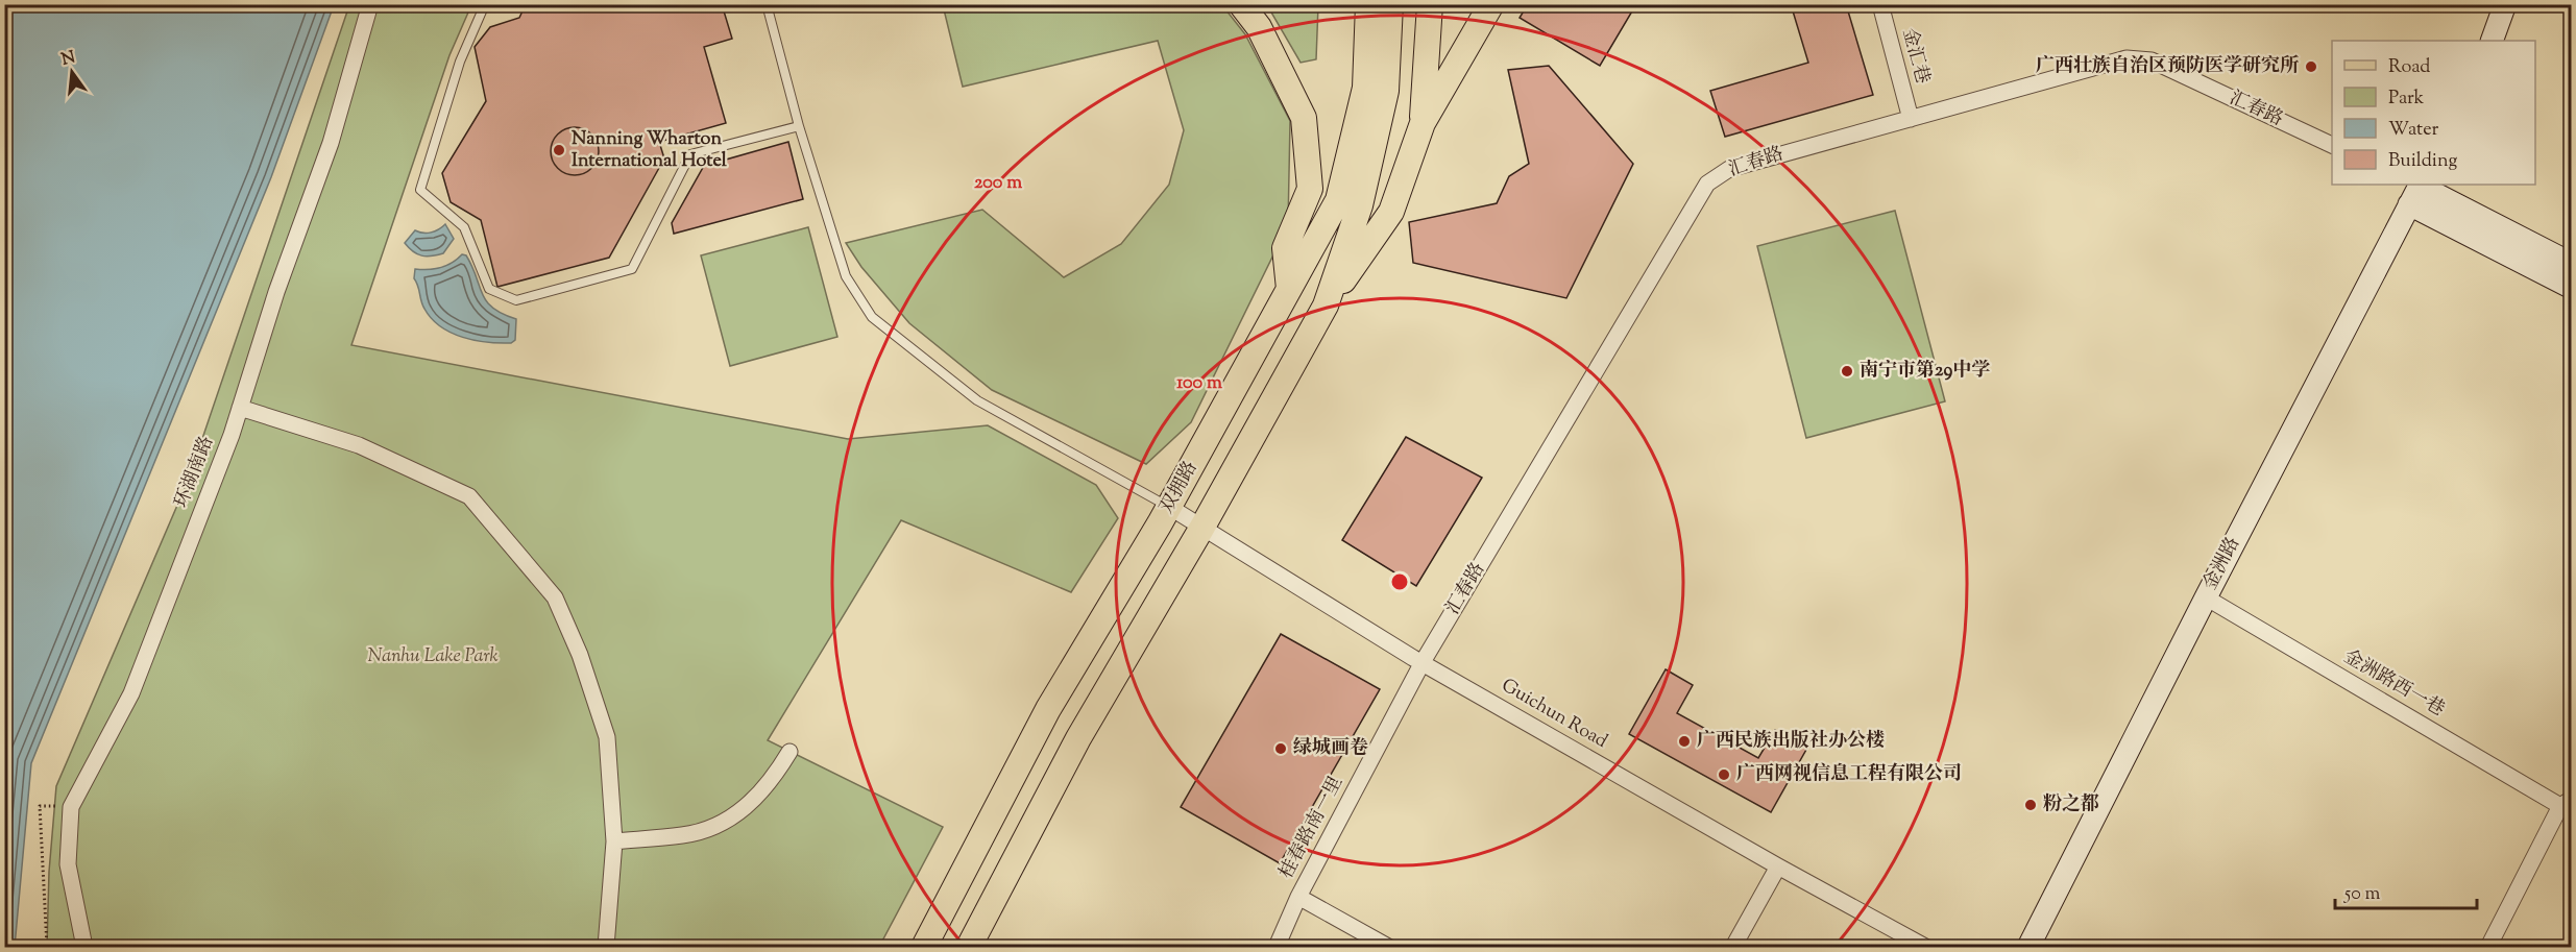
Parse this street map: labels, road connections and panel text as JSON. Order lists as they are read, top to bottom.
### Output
{
  "streets": {
    "main road": ["双拥路", "金洲路"],
    "street": [
      "金汇巷",
      "汇春路",
      "环湖南路",
      "金洲路西一巷",
      "Guichun Road",
      "桂春路南一里"
    ]
  },
  "crossings": [
    ["金汇巷", "汇春路"],
    ["汇春路", "Guichun Road"],
    ["汇春路", "桂春路南一里"],
    ["双拥路", "Guichun Road"],
    ["金洲路", "金洲路西一巷"],
    ["Guichun Road", "桂春路南一里"]
  ],
  "parks": ["Nanhu Lake Park"],
  "places": [
    "广西壮族自治区预防医学研究所",
    "Nanning Wharton International Hotel",
    "南宁市第29中学",
    "广西民族出版社办公楼",
    "绿城画卷",
    "广西网视信息工程有限公司",
    "粉之都"
  ],
  "legend": [
    "Road",
    "Park",
    "Water",
    "Building"
  ],
  "scale_bar": "50 m",
  "north": "top",
  "rings": ["200 m", "100 m"]
}
